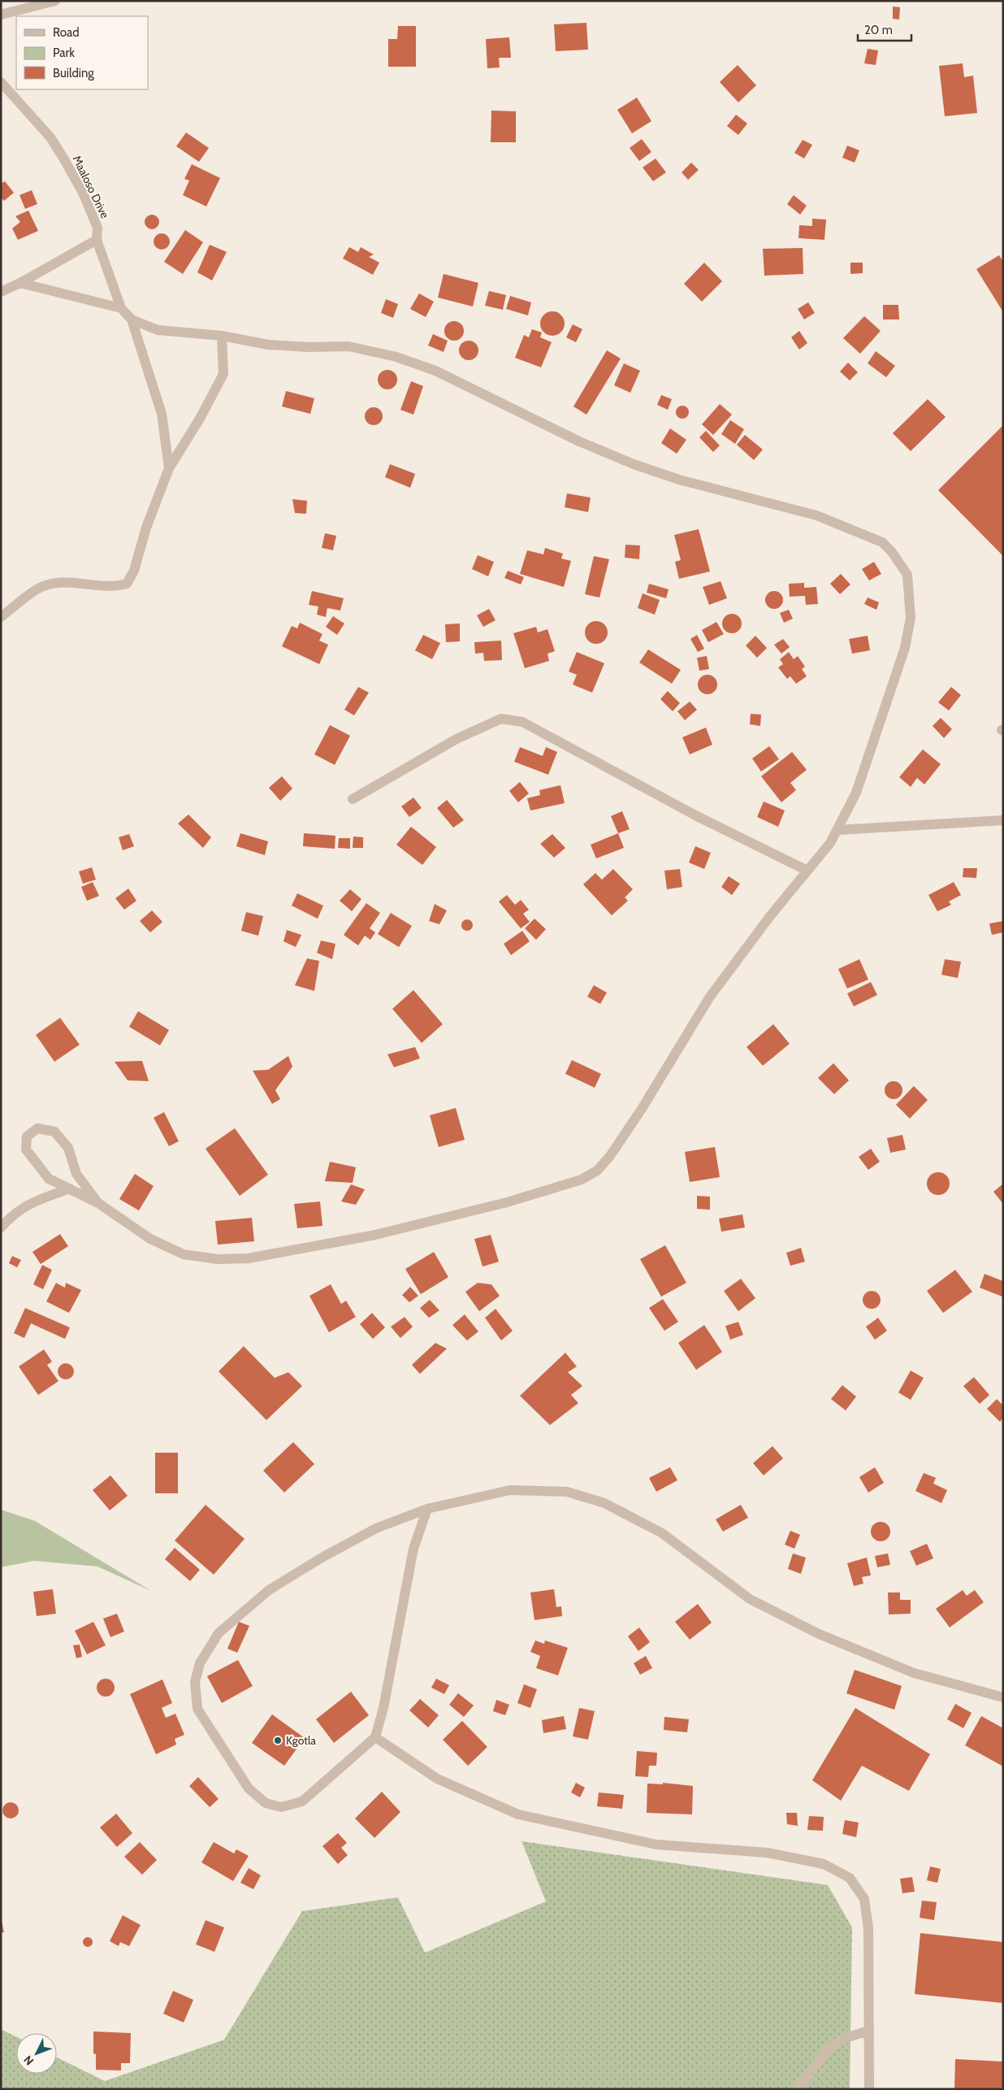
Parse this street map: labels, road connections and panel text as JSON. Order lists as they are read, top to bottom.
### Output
{
  "streets": {
    "street": ["Maaloso Drive"]
  },
  "places": ["Kgotla"],
  "legend": ["Road", "Park", "Building"],
  "scale_bar": "20 m",
  "north": "bottom left"
}
